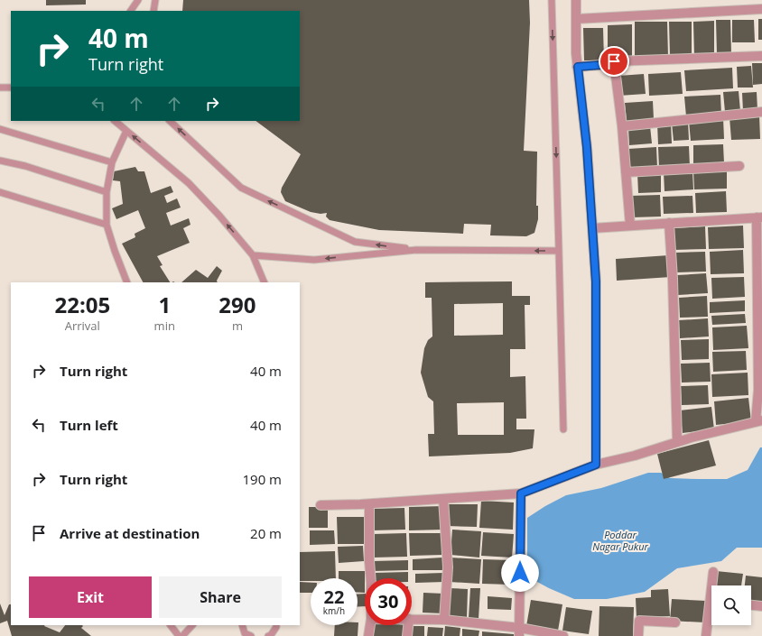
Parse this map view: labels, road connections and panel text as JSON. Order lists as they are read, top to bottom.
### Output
{
  "water": ["Poddar Nagar Pukur"],
  "page": {
    "turn": ["40 m", "Turn right"],
    "eta": [
      "22:05",
      "Arrival",
      "1",
      "min",
      "290",
      "m"
    ],
    "list": [
      {
        "name": "Turn right",
        "value": "40 m"
      },
      {
        "name": "Turn left",
        "value": "40 m"
      },
      {
        "name": "Turn right",
        "value": "190 m"
      },
      {
        "name": "Arrive at destination",
        "value": "20 m"
      }
    ],
    "buttons": ["Exit", "Share"],
    "speed": "22 km/h",
    "limit": "30"
  }
}
